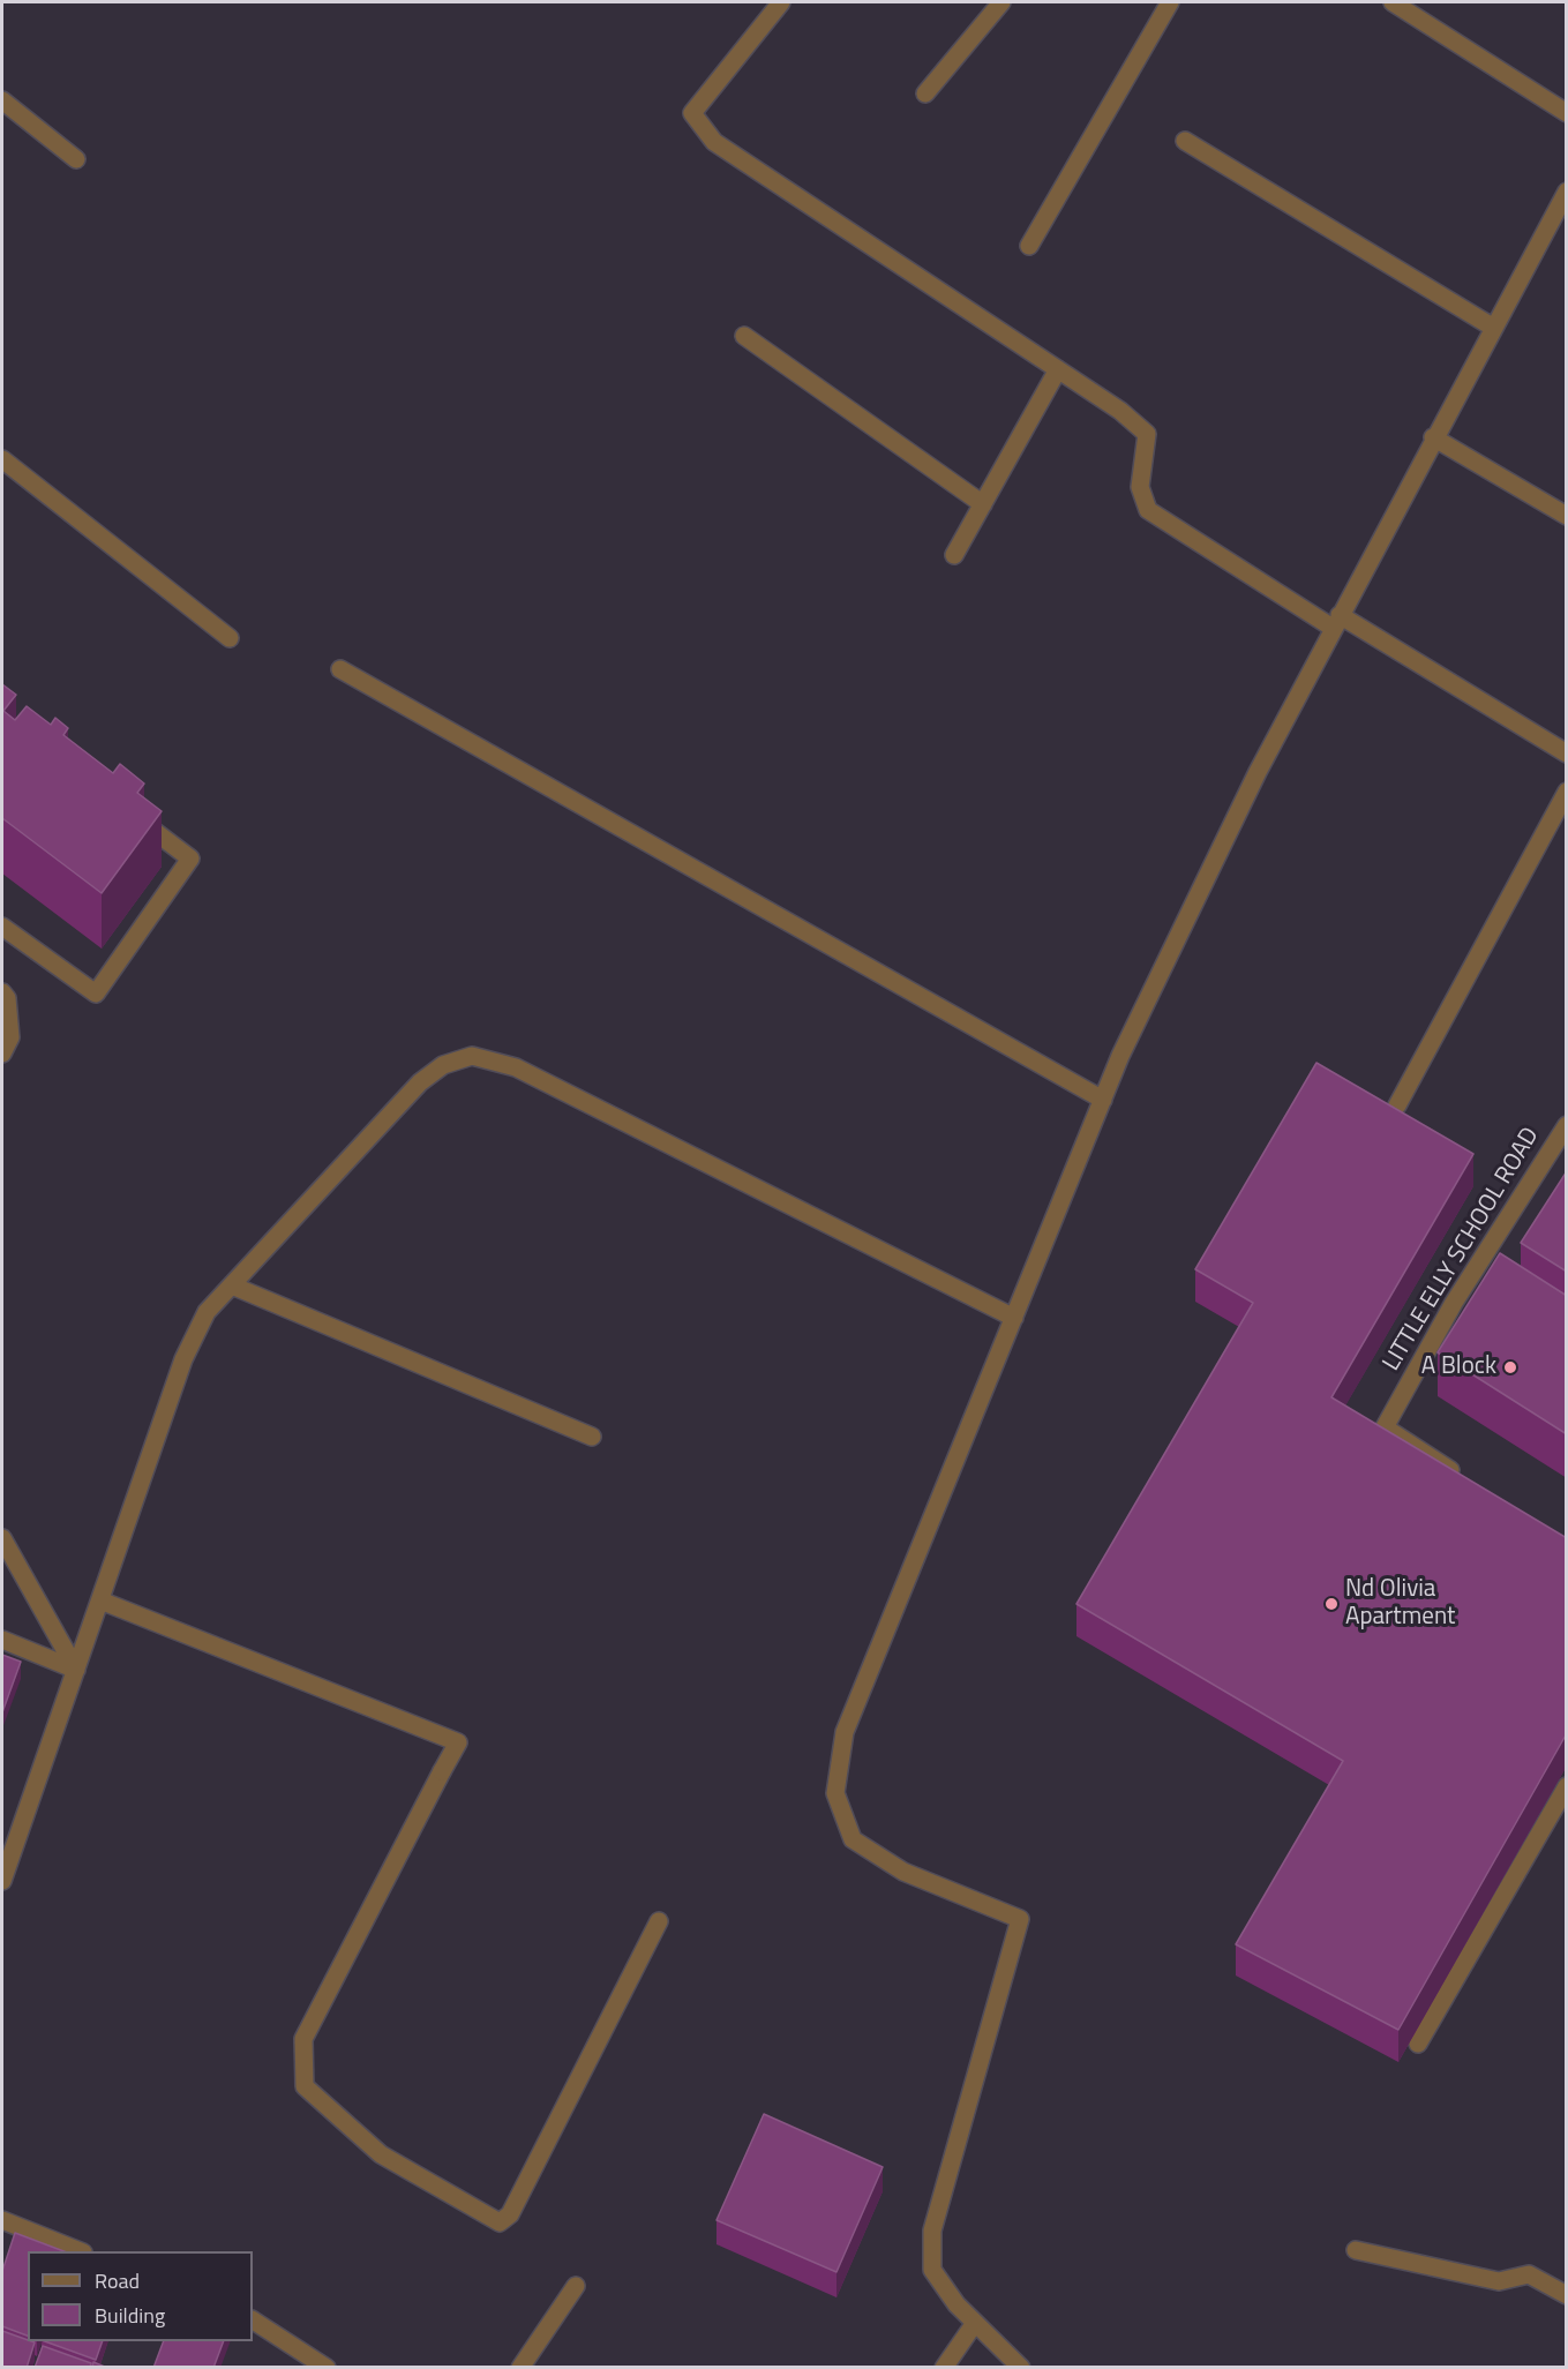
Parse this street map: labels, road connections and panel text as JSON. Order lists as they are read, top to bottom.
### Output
{
  "streets": {
    "street": ["LITTLE ELLY SCHOOL ROAD"]
  },
  "places": ["A Block", "Nd Olivia Apartment"],
  "legend": ["Road", "Building"]
}
